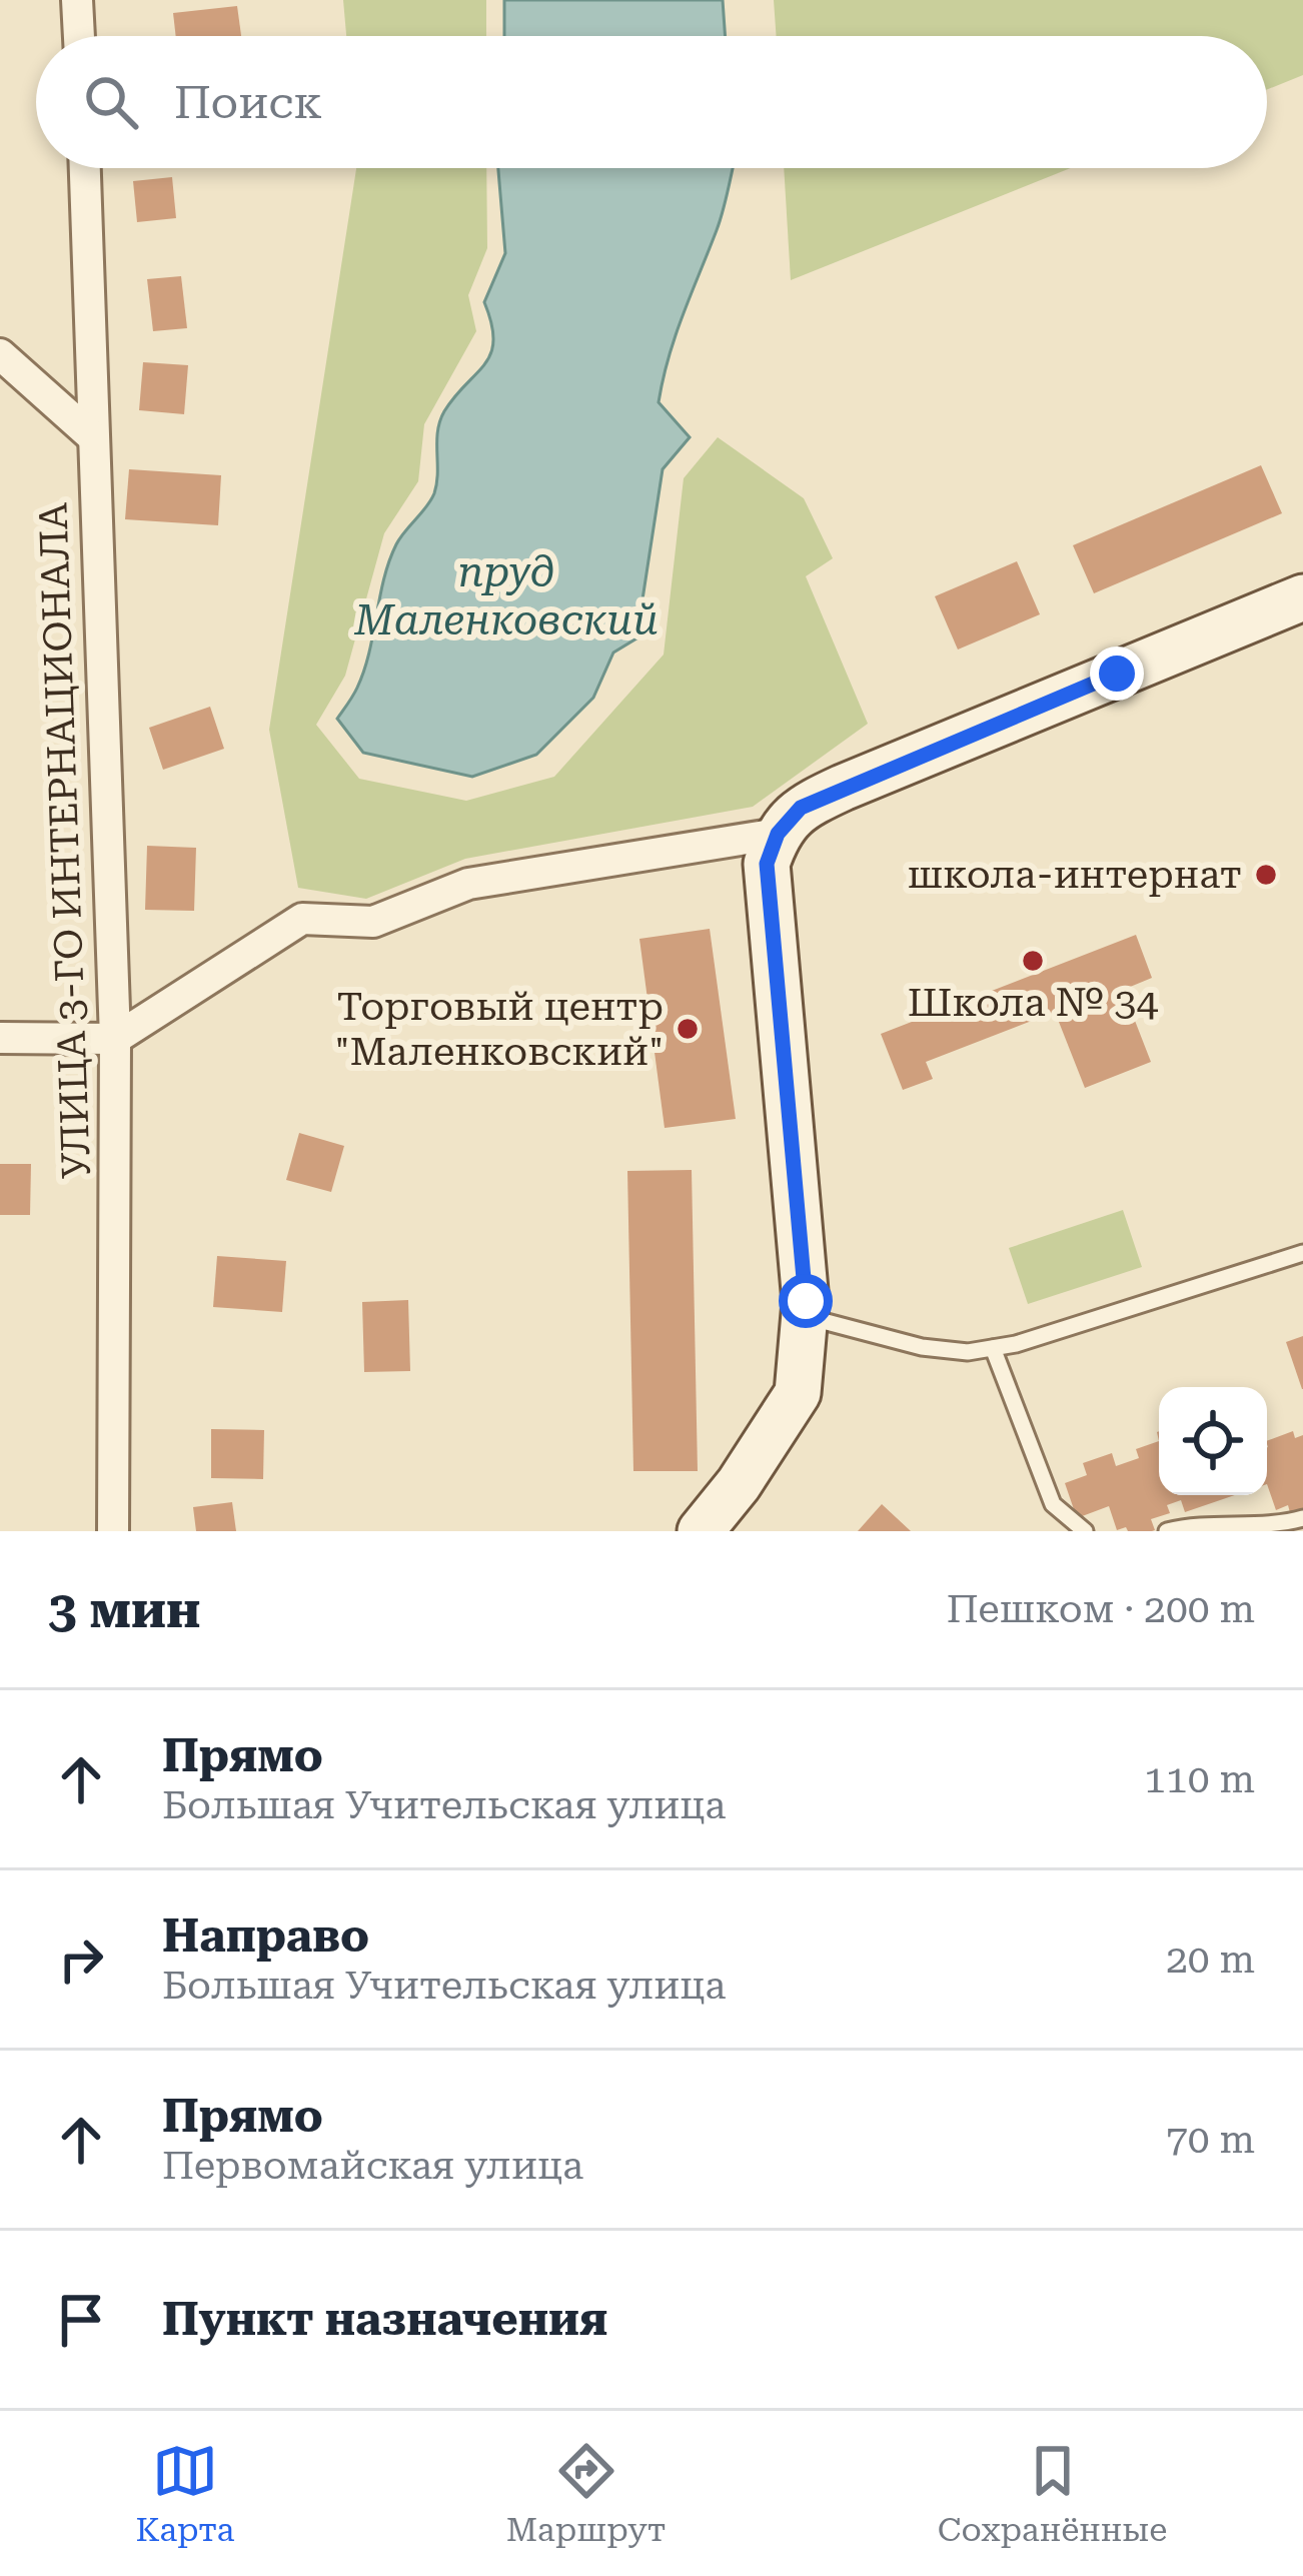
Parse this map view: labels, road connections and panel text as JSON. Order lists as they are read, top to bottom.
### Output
{
  "streets": {
    "street": ["УЛИЦА 3-ГО ИНТЕРНАЦИОНАЛА"]
  },
  "water": ["пруд Маленковский"],
  "places": ["школа-интернат", "Школа № 34", "Торговый центр \"Маленковский\""],
  "page": {
    "search": "Поиск",
    "heading": ["3 мин", "Пешком · 200 m"],
    "list": [
      ["Прямо", "Большая Учительская улица", "110 m"],
      ["Направо", "Большая Учительская улица", "20 m"],
      ["Прямо", "Первомайская улица", "70 m"],
      "Пункт назначения"
    ],
    "nav": ["Карта", "Маршрут", "Сохранённые"]
  }
}
